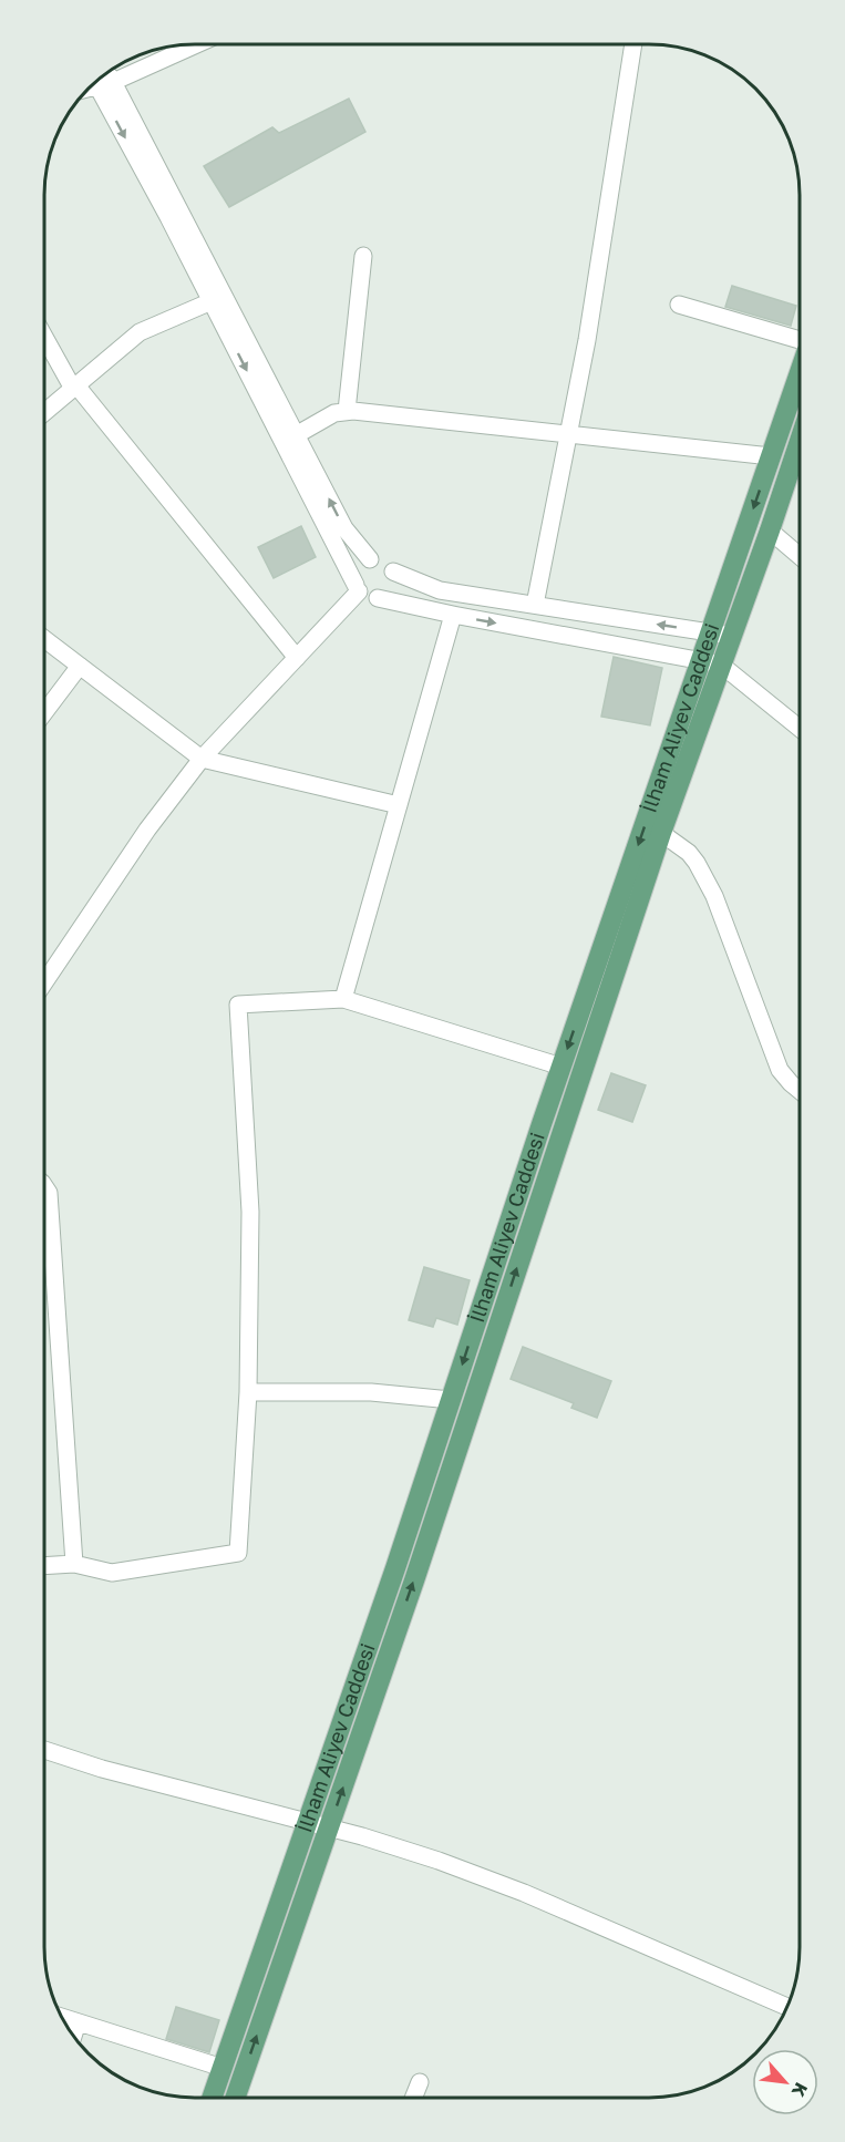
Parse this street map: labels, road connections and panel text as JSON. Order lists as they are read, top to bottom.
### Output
{
  "streets": {
    "main road": ["İlham Aliyev Caddesi"]
  },
  "north": "bottom right"
}
